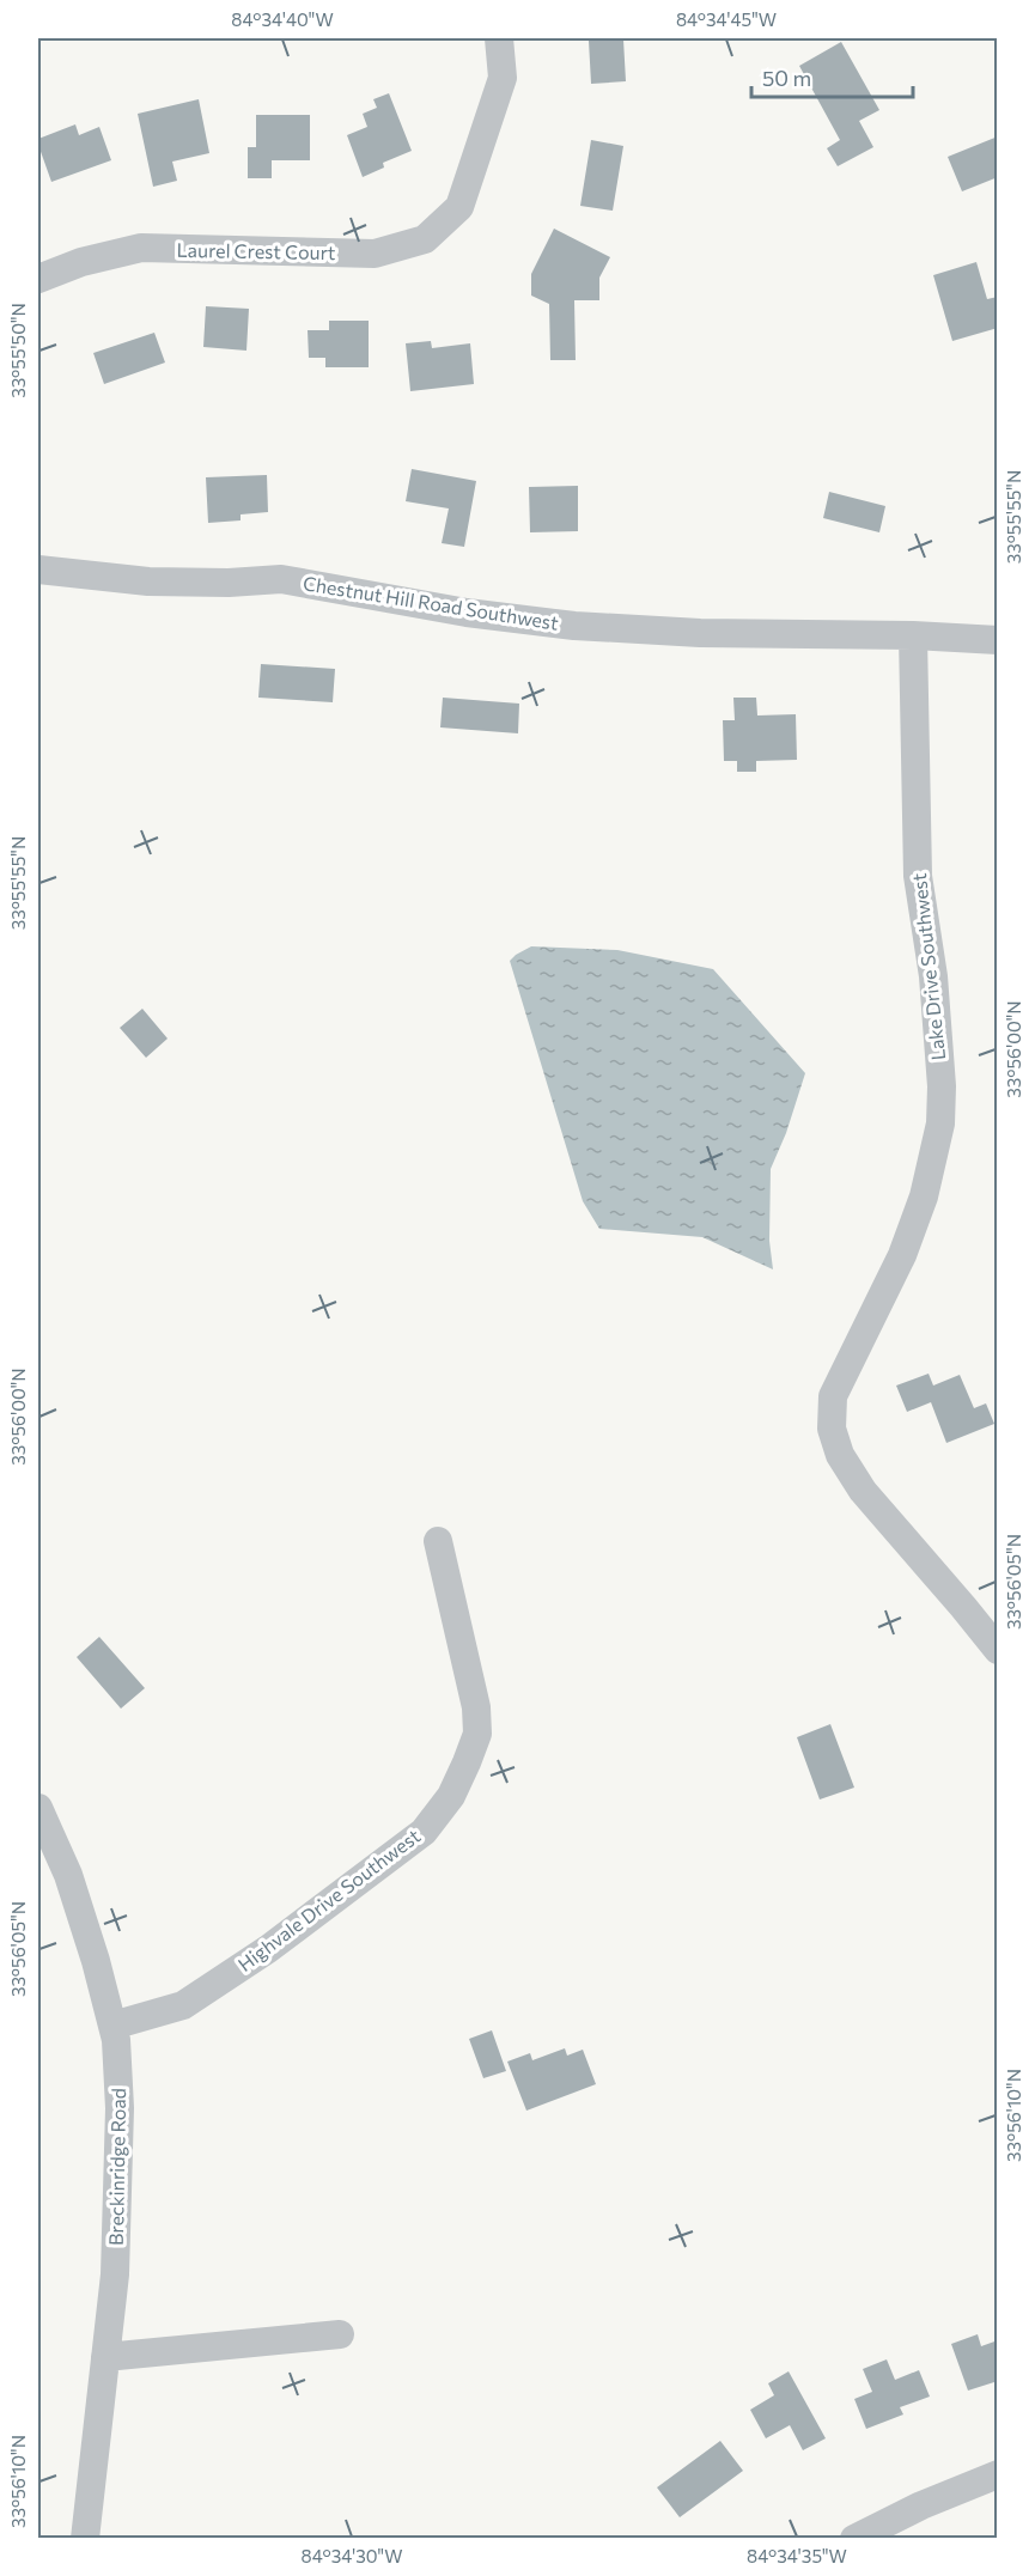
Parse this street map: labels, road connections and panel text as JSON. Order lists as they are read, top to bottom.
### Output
{
  "streets": {
    "street": [
      "Laurel Crest Court",
      "Chestnut Hill Road Southwest",
      "Lake Drive Southwest",
      "Highvale Drive Southwest",
      "Breckinridge Road"
    ]
  },
  "crossings": [
    ["Chestnut Hill Road Southwest", "Lake Drive Southwest"],
    ["Highvale Drive Southwest", "Breckinridge Road"]
  ],
  "scale_bar": "50 m",
  "coordinates": [
    "84°34'40\"W",
    "84°34'45\"W",
    "33°55'50\"N",
    "33°55'55\"N",
    "33°56'00\"N",
    "33°56'05\"N",
    "33°56'10\"N",
    "84°34'30\"W",
    "84°34'35\"W"
  ]
}
